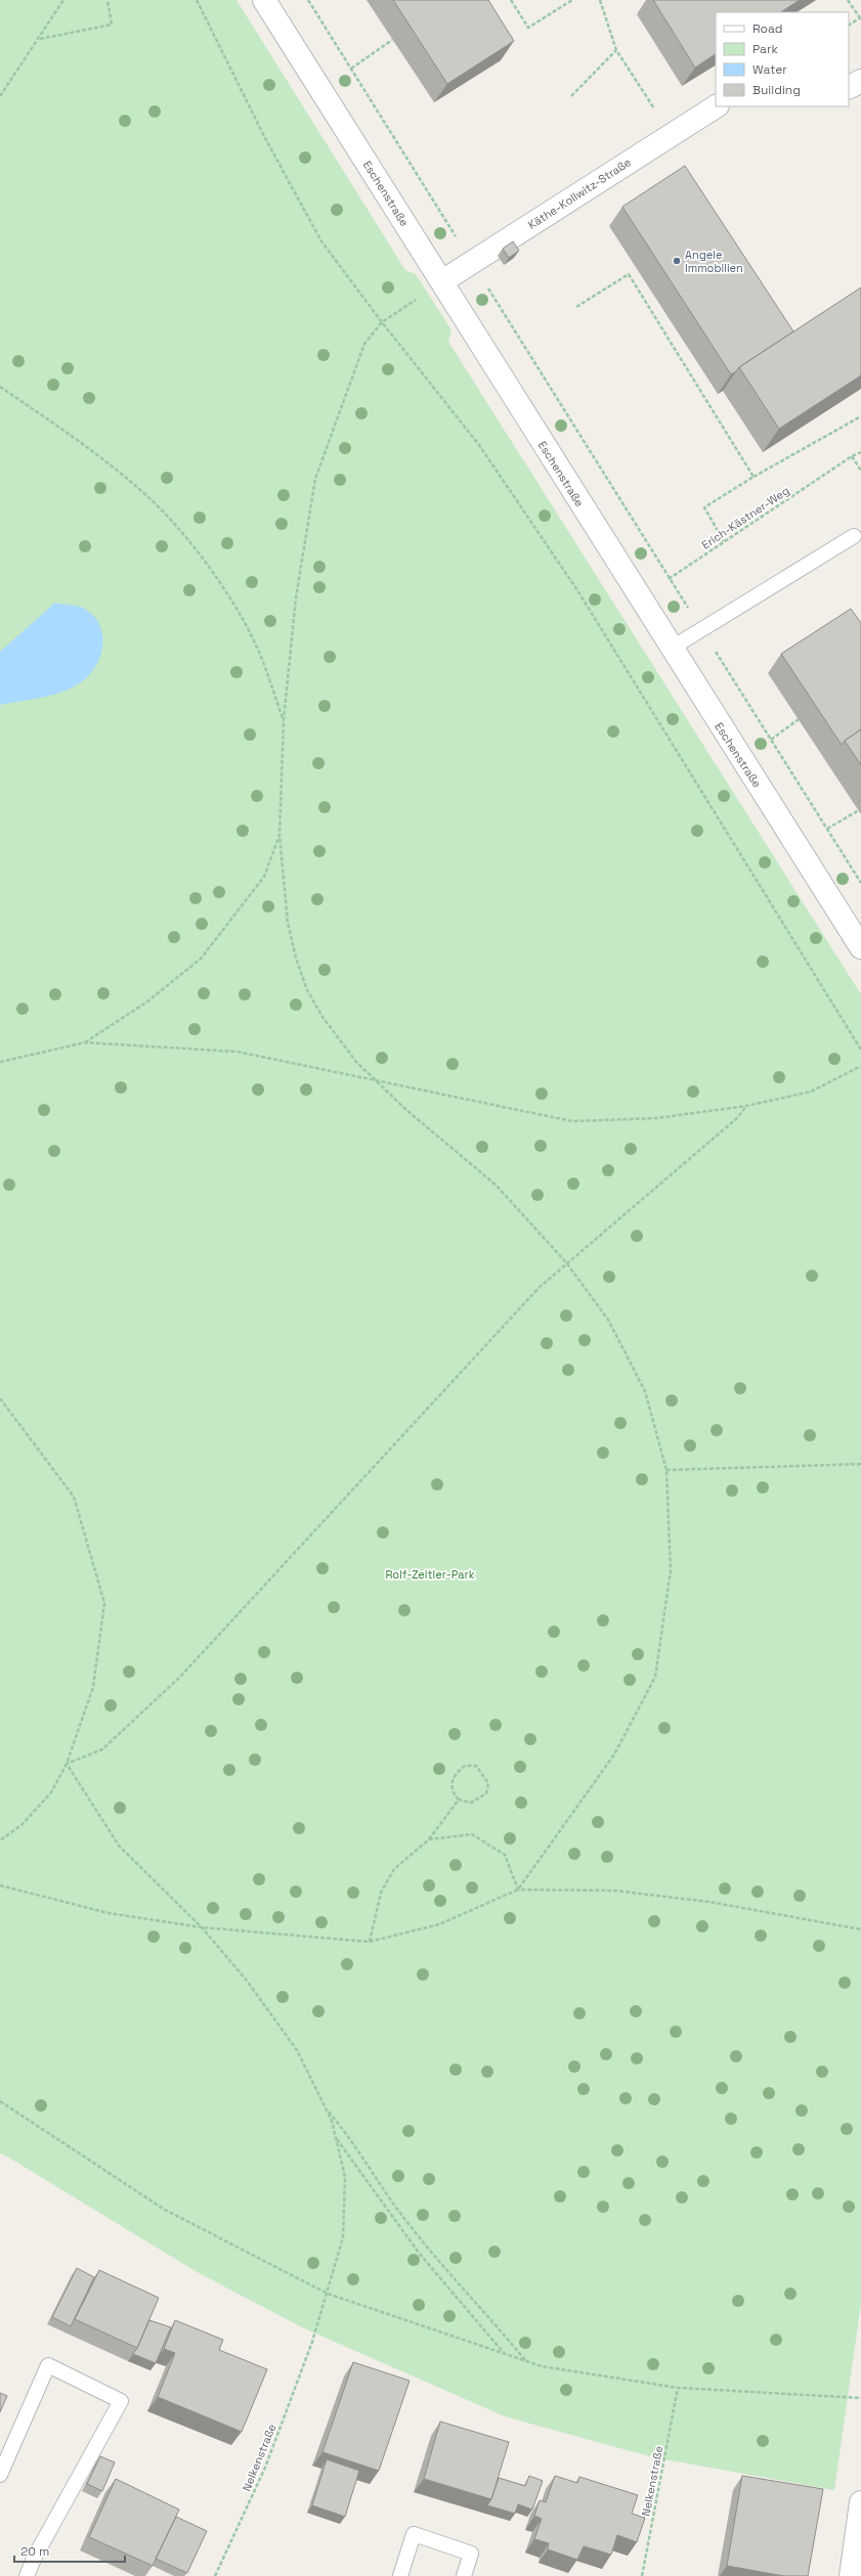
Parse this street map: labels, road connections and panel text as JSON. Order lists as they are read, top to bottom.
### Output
{
  "streets": {
    "street": ["Eschenstraße", "Käthe-Kollwitz-Straße"],
    "path": ["Erich-Kästner-Weg", "Nelkenstraße"]
  },
  "crossings": [
    ["Eschenstraße", "Käthe-Kollwitz-Straße"],
    ["Eschenstraße", "Erich-Kästner-Weg"]
  ],
  "parks": ["Rolf-Zeitler-Park"],
  "places": ["Angele Immobilien"],
  "legend": [
    "Road",
    "Park",
    "Water",
    "Building"
  ],
  "scale_bar": "20 m"
}
